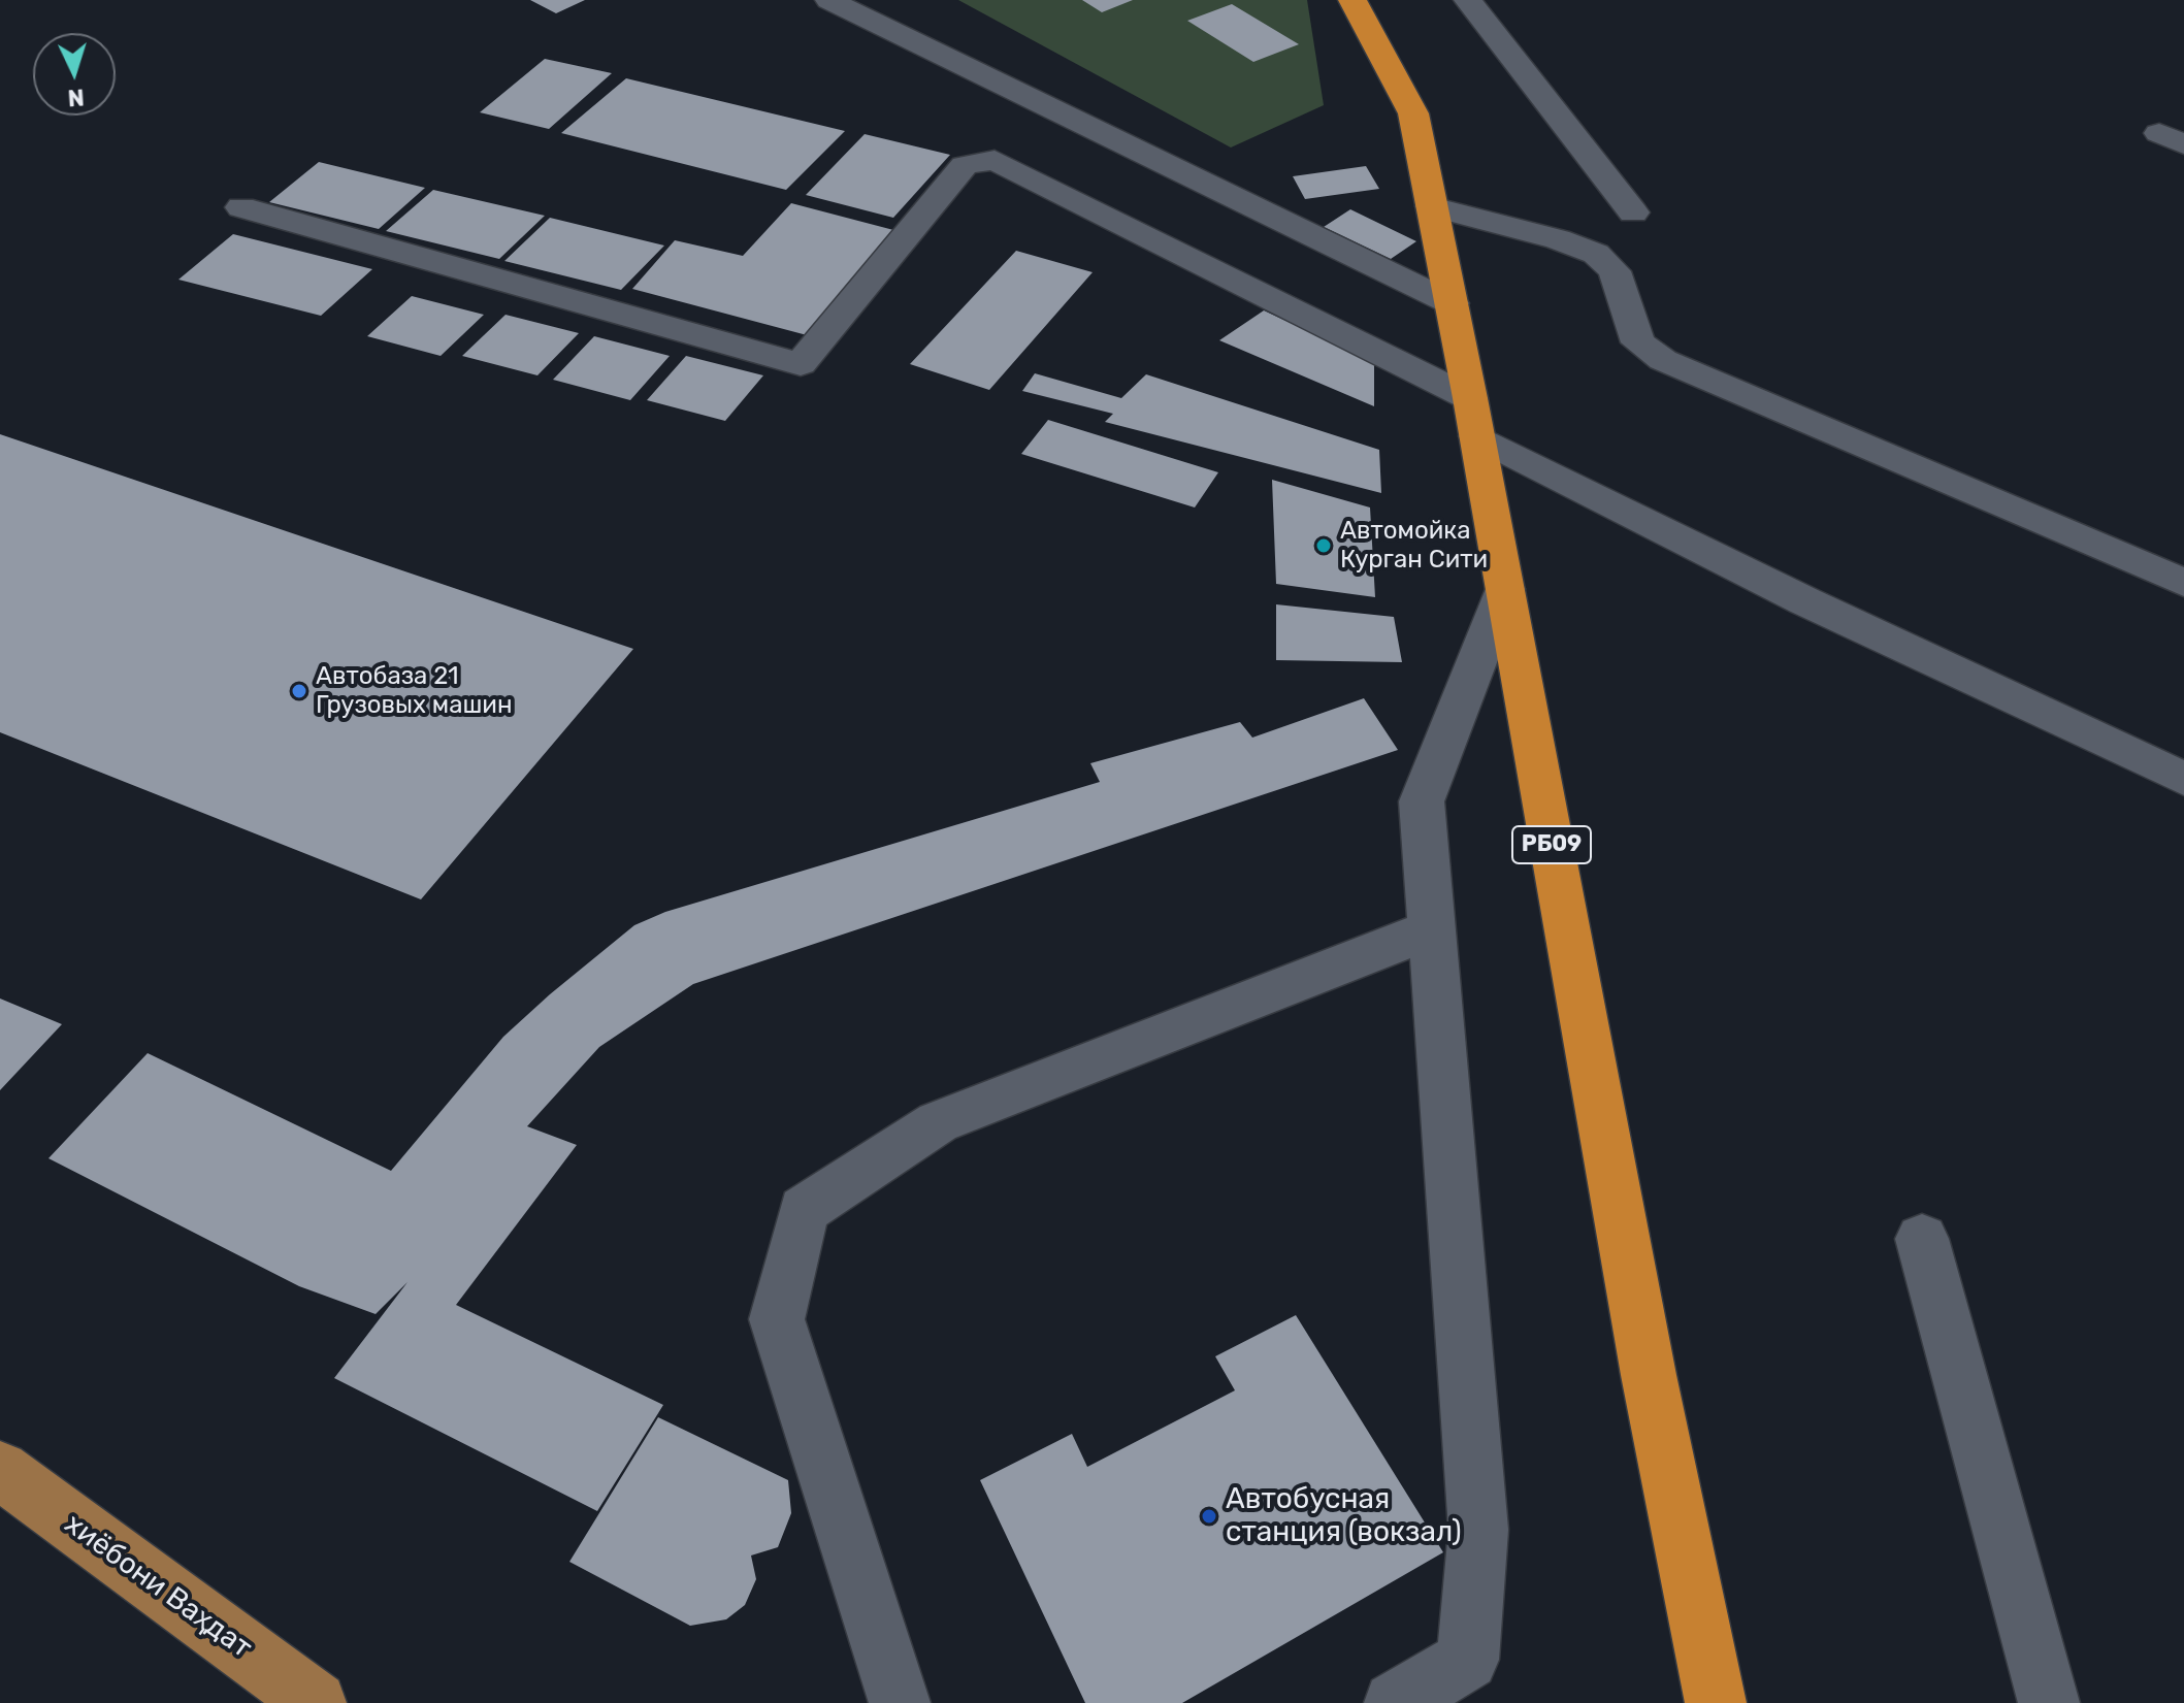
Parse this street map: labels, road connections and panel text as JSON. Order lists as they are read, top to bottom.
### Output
{
  "streets": {
    "highway": ["РБ09"],
    "main road": ["хиёбони Ваҳдат"]
  },
  "places": ["Автомойка Курган Сити", "Автобаза 21 Грузовых машин", "Автобусная станция (вокзал)"],
  "north": "bottom"
}
